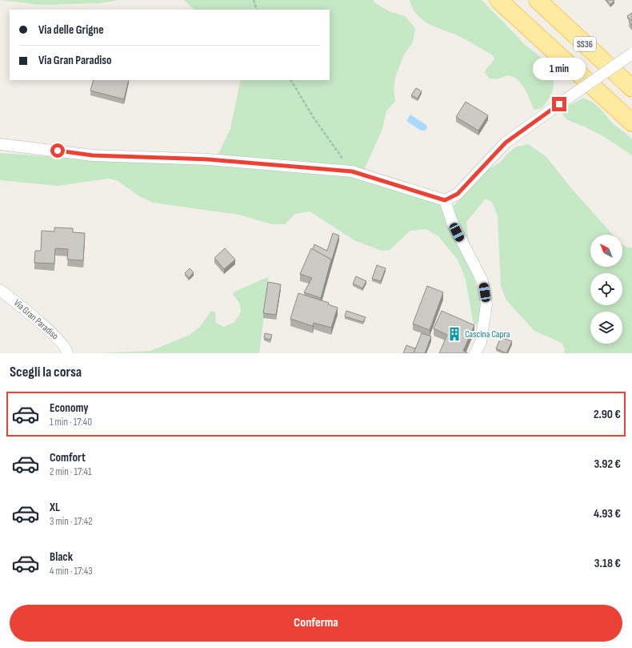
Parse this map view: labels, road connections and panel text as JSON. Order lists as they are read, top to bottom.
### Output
{
  "streets": {
    "highway": ["SS36"],
    "street": ["Via Gran Paradiso"]
  },
  "places": {
    "building": ["Cascina Capra"]
  },
  "north": "top left",
  "page": {
    "banner": ["Via delle Grigne", "Via Gran Paradiso"],
    "bubble": "1 min",
    "heading": "Scegli la corsa",
    "list": [
      {
        "name": "Economy",
        "note": "1 min · 17:40",
        "value": "2.90 €"
      },
      {
        "name": "Comfort",
        "note": "2 min · 17:41",
        "value": "3.92 €"
      },
      {
        "name": "XL",
        "note": "3 min · 17:42",
        "value": "4.93 €"
      },
      {
        "name": "Black",
        "note": "4 min · 17:43",
        "value": "3.18 €"
      }
    ],
    "buttons": "Conferma"
  }
}
